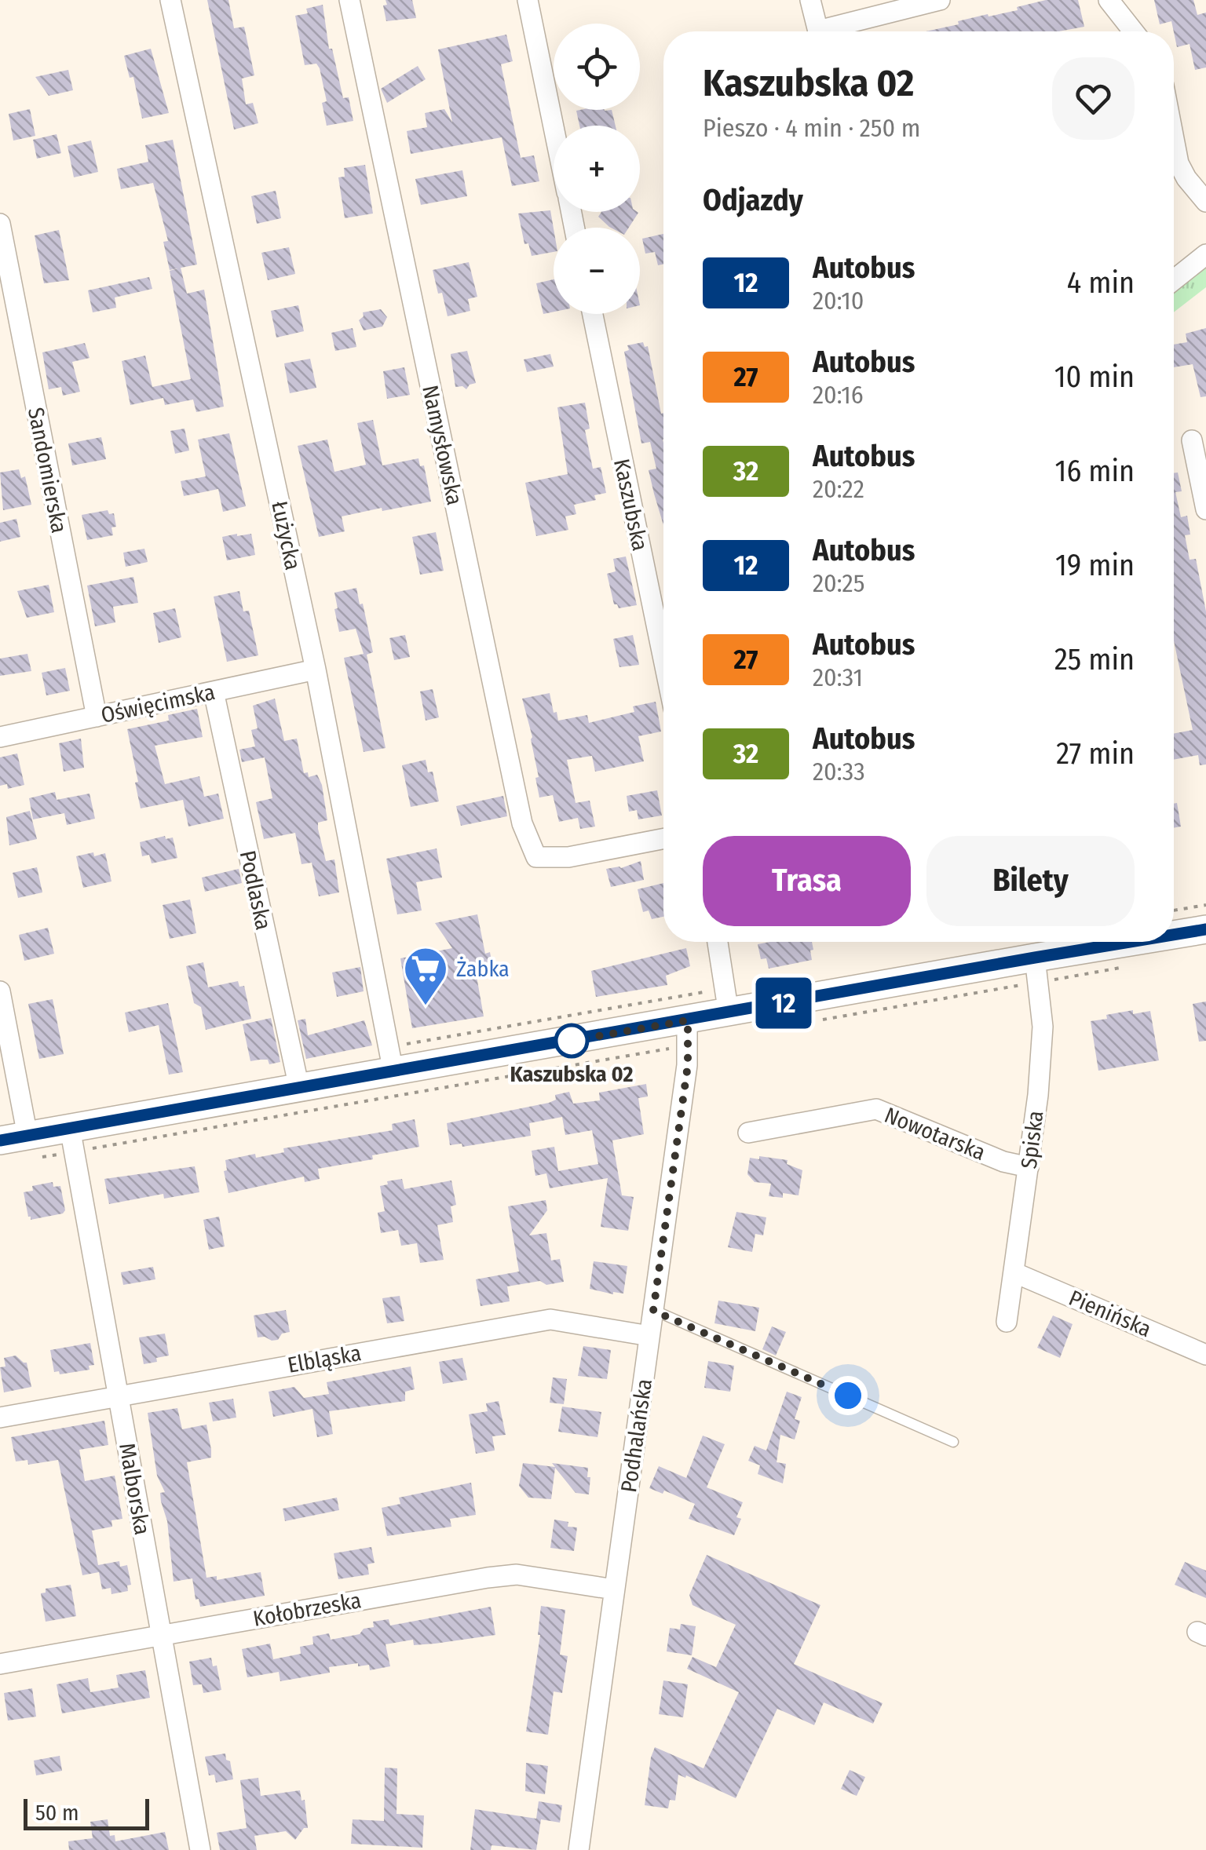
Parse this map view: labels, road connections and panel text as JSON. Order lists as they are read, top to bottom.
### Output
{
  "streets": {
    "street": [
      "Namysłowska",
      "Sandomierska",
      "Kaszubska",
      "Łużycka",
      "Oświęcimska",
      "Podlaska",
      "Nowotarska",
      "Spiska",
      "Pienińska",
      "Elbląska",
      "Podhalańska",
      "Malborska",
      "Kołobrzeska"
    ]
  },
  "crossings": [
    ["Sandomierska", "Oświęcimska"],
    ["Łużycka", "Oświęcimska"],
    ["Oświęcimska", "Podlaska"],
    ["Nowotarska", "Spiska"],
    ["Spiska", "Pienińska"],
    ["Elbląska", "Podhalańska"],
    ["Elbląska", "Malborska"],
    ["Podhalańska", "Kołobrzeska"],
    ["Malborska", "Kołobrzeska"]
  ],
  "places": {
    "supermarket": ["Żabka"],
    "other": ["Kaszubska 02"]
  },
  "lines": ["bus line 12"],
  "scale_bar": "50 m",
  "page": {
    "on_map": "12",
    "map_buttons": ["+", "−"],
    "heading": [
      ["Kaszubska 02", "Pieszo · 4 min · 250 m"],
      "Odjazdy"
    ],
    "list": [
      {
        "mark": "12",
        "name": "Autobus",
        "note": "20:10",
        "value": "4 min"
      },
      {
        "mark": "27",
        "name": "Autobus",
        "note": "20:16",
        "value": "10 min"
      },
      {
        "mark": "32",
        "name": "Autobus",
        "note": "20:22",
        "value": "16 min"
      },
      {
        "mark": "12",
        "name": "Autobus",
        "note": "20:25",
        "value": "19 min"
      },
      {
        "mark": "27",
        "name": "Autobus",
        "note": "20:31",
        "value": "25 min"
      },
      {
        "mark": "32",
        "name": "Autobus",
        "note": "20:33",
        "value": "27 min"
      }
    ],
    "buttons": ["Trasa", "Bilety"],
    "scale": "50 m"
  }
}
